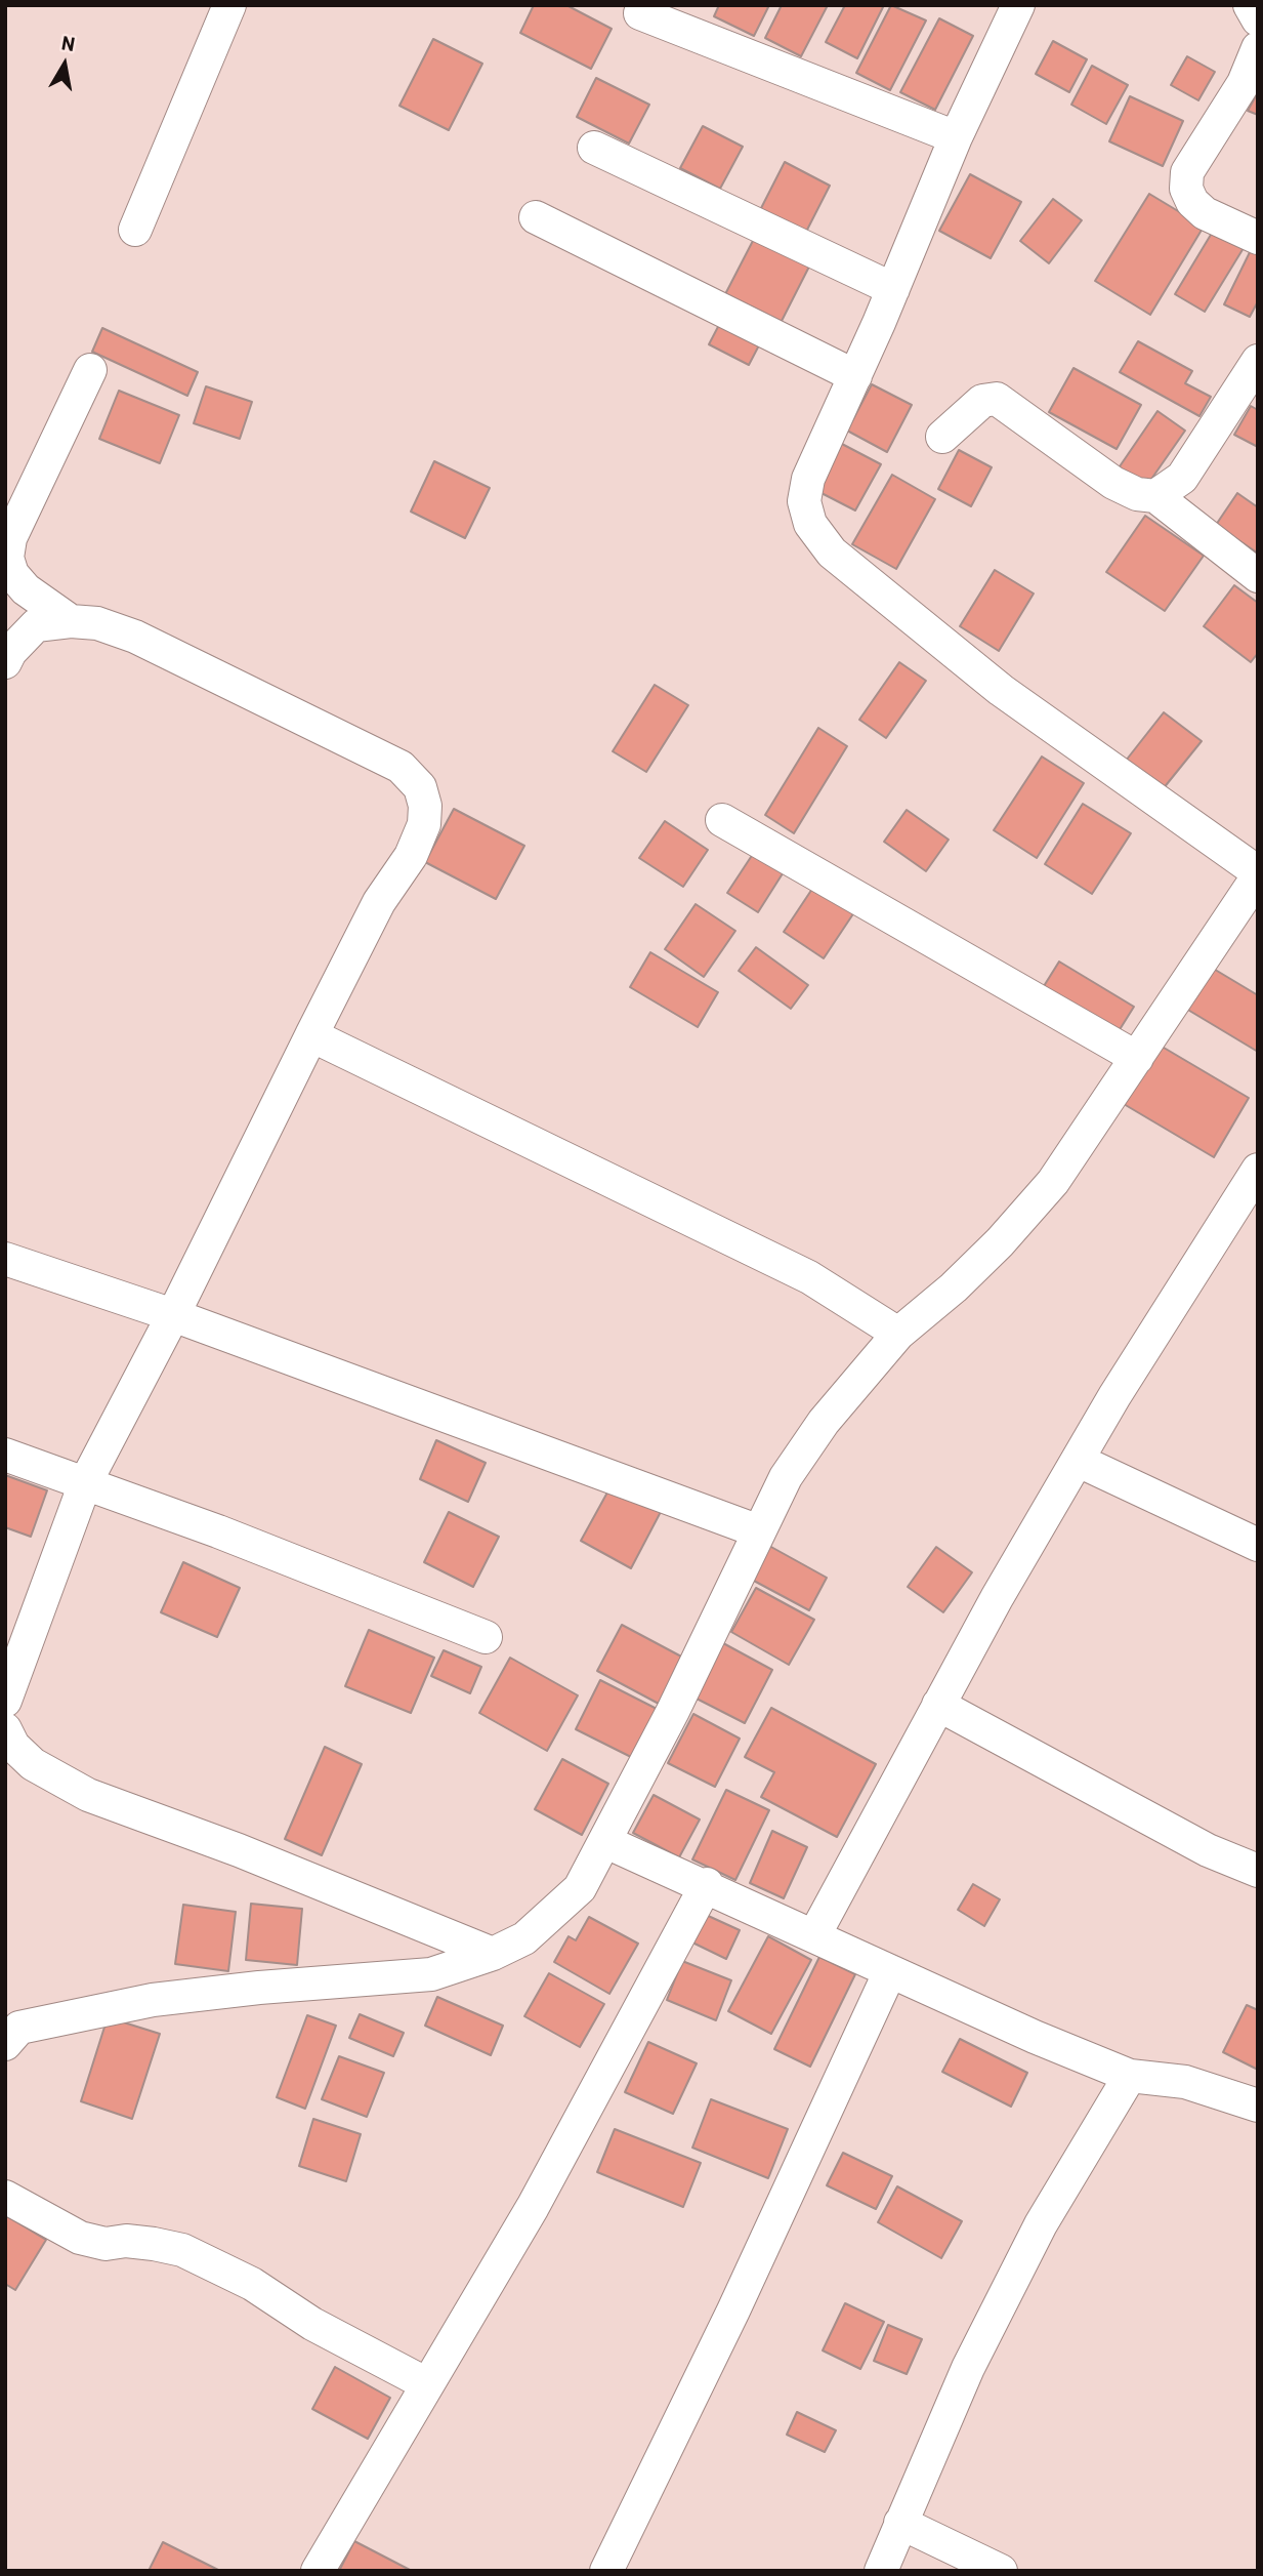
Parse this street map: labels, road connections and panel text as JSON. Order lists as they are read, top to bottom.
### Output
{
  "north": "top"
}
